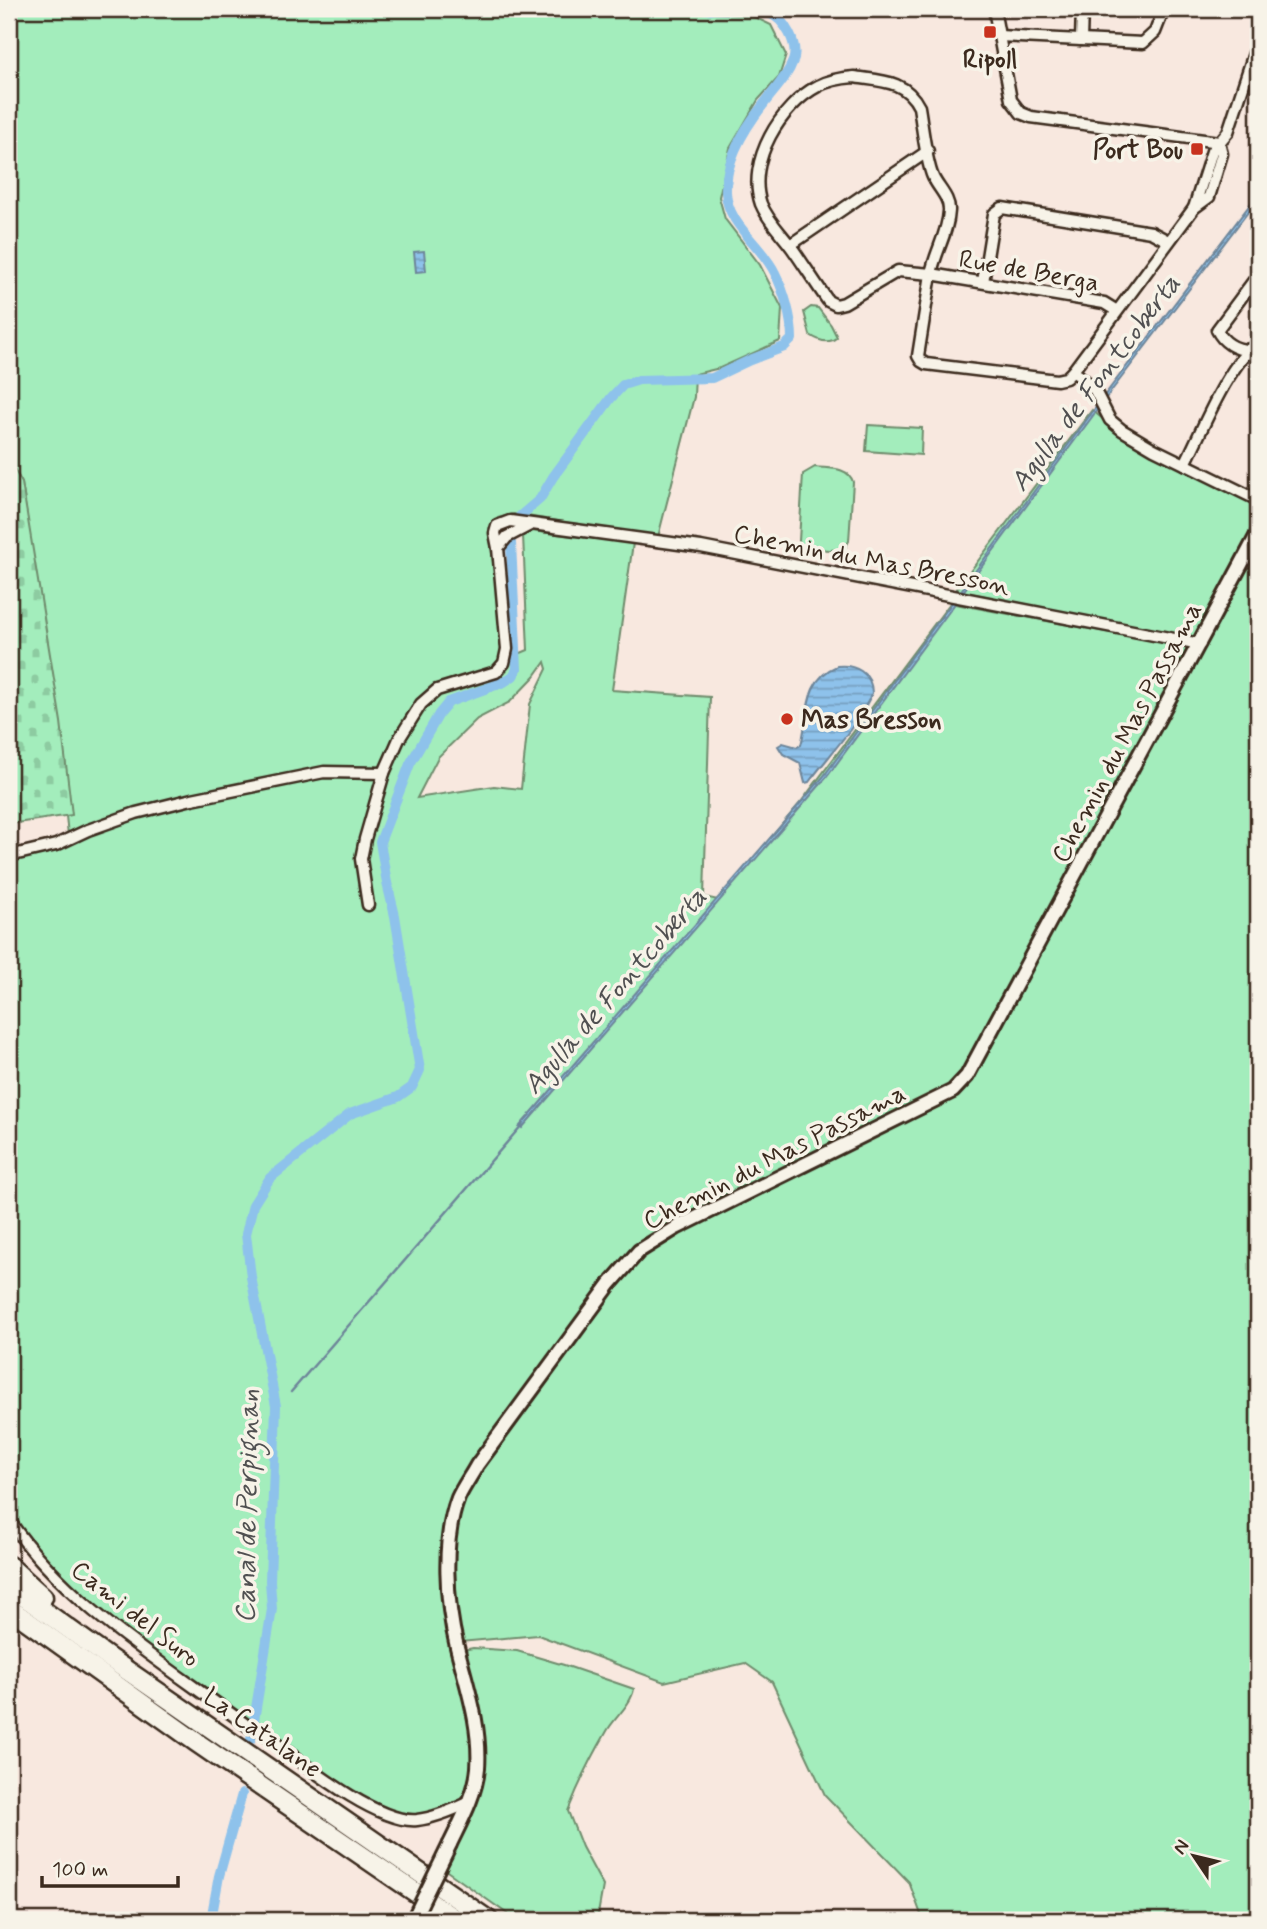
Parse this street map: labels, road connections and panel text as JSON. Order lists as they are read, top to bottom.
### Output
{
  "streets": {
    "highway": ["La Catalane"],
    "street": [
      "Rue de Berga",
      "Chemin du Mas Bresson",
      "Chemin du Mas Passama",
      "Cami del Suro"
    ]
  },
  "crossings": [
    ["Chemin du Mas Bresson", "Chemin du Mas Passama"],
    ["Chemin du Mas Passama", "Cami del Suro"]
  ],
  "water": ["Agulla de Fontcoberta", "Canal de Perpignan"],
  "places": {
    "transit": ["Ripoll", "Port Bou"],
    "other": ["Mas Bresson"]
  },
  "scale_bar": "100 m",
  "north": "top left"
}
